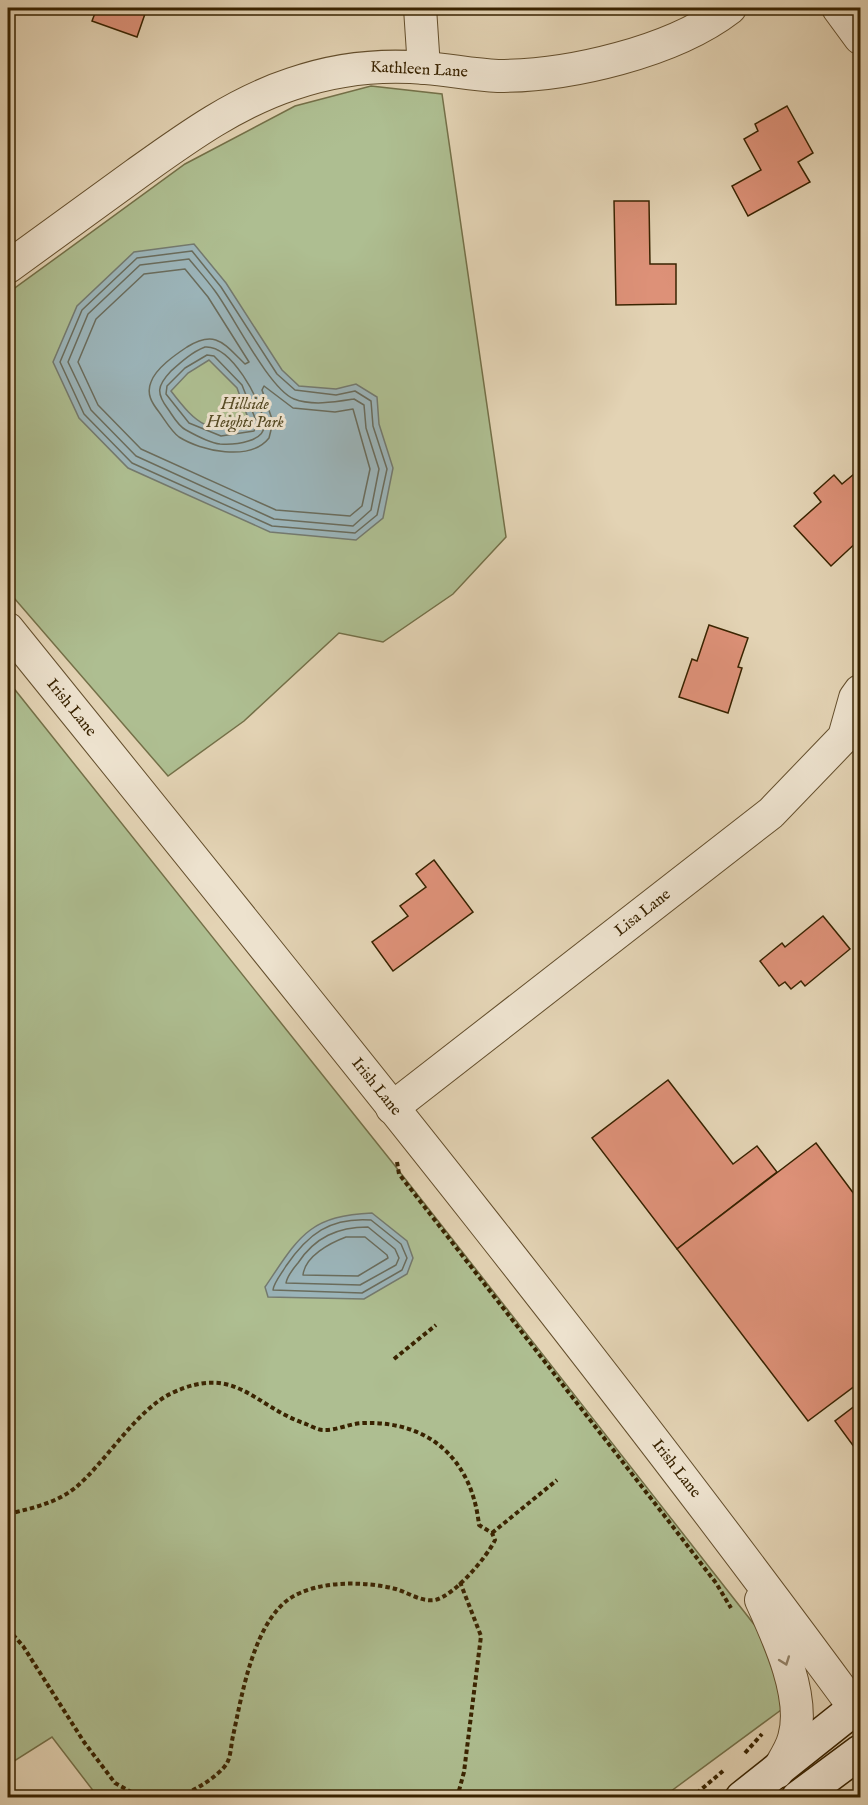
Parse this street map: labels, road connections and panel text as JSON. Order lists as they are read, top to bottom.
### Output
{
  "streets": {
    "street": ["Kathleen Lane", "Irish Lane", "Lisa Lane"]
  },
  "crossings": [
    ["Irish Lane", "Lisa Lane"]
  ],
  "parks": ["Hillside Heights Park"]
}
